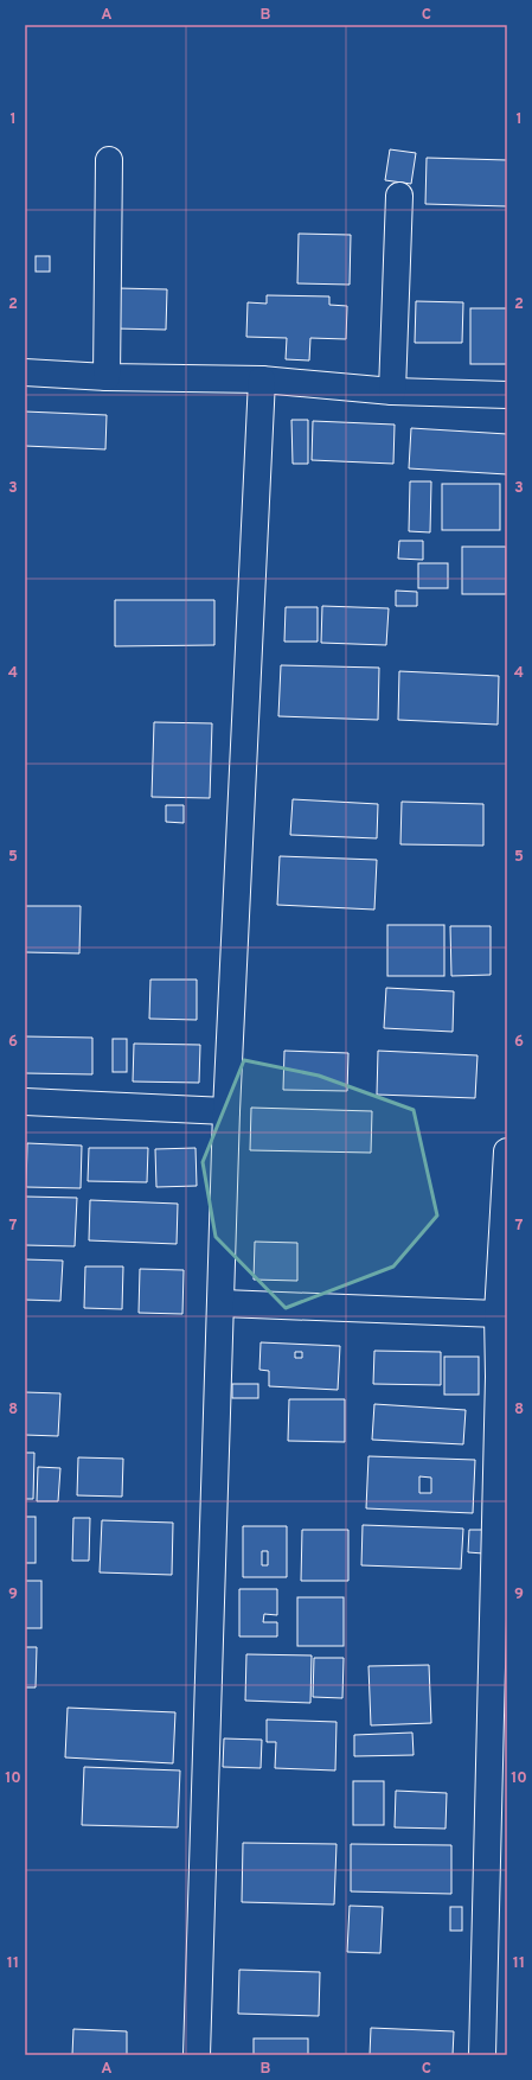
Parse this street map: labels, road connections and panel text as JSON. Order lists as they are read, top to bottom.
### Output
{
  "grid": {
    "columns": ["A", "B", "C"],
    "rows": [
      "1",
      "2",
      "3",
      "4",
      "5",
      "6",
      "7",
      "8",
      "9",
      "10",
      "11"
    ]
  }
}
